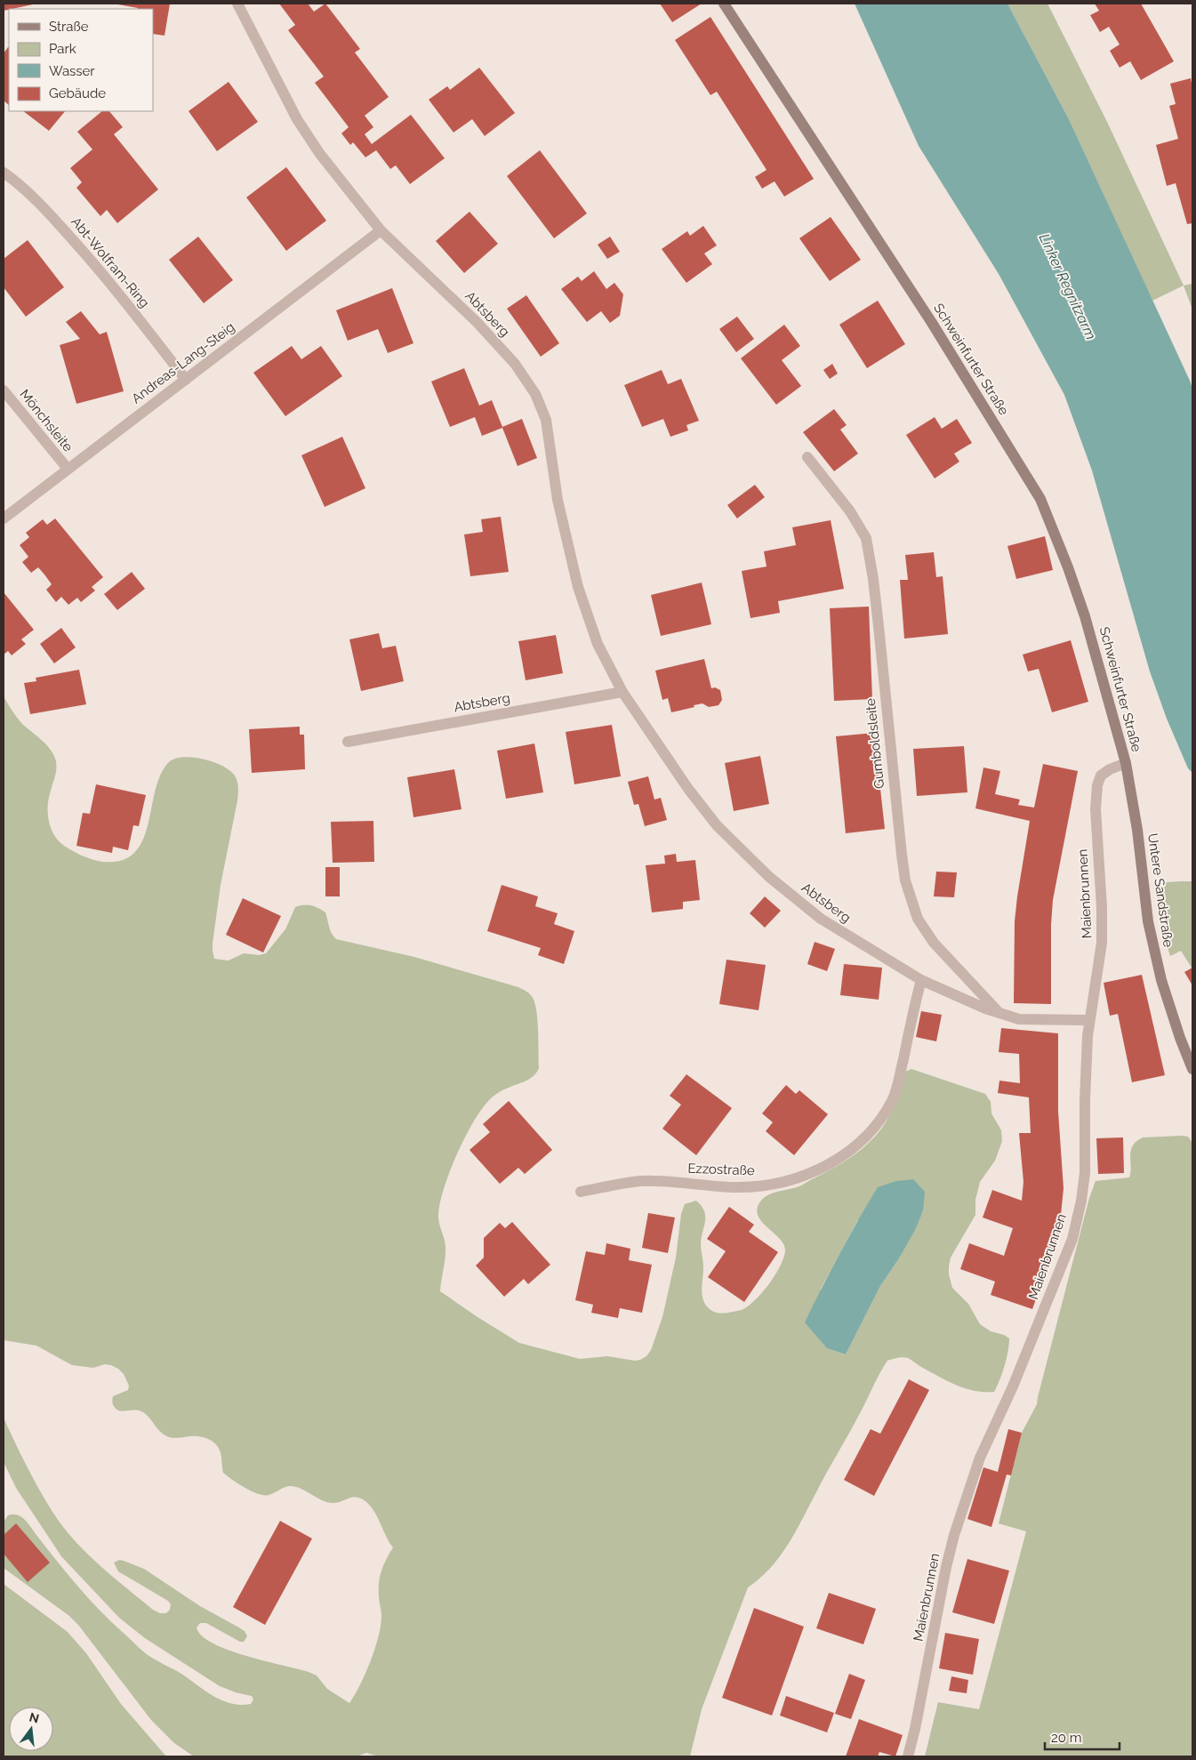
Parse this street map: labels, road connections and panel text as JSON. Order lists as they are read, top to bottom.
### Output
{
  "streets": {
    "street": [
      "Abt-Wolfram-Ring",
      "Abtsberg",
      "Schweinfurter Straße",
      "Andreas-Lang-Steig",
      "Mönchsleite",
      "Gumboldsleite",
      "Untere Sandstraße",
      "Maienbrunnen",
      "Ezzostraße"
    ]
  },
  "crossings": [
    ["Abt-Wolfram-Ring", "Andreas-Lang-Steig"],
    ["Abtsberg", "Andreas-Lang-Steig"],
    ["Abtsberg", "Gumboldsleite"],
    ["Abtsberg", "Maienbrunnen"],
    ["Abtsberg", "Ezzostraße"],
    ["Schweinfurter Straße", "Untere Sandstraße"],
    ["Schweinfurter Straße", "Maienbrunnen"],
    ["Andreas-Lang-Steig", "Mönchsleite"],
    ["Untere Sandstraße", "Maienbrunnen"]
  ],
  "water": ["Linker Regnitzarm"],
  "legend": [
    "Straße",
    "Park",
    "Wasser",
    "Gebäude"
  ],
  "scale_bar": "20 m",
  "north": "top"
}
